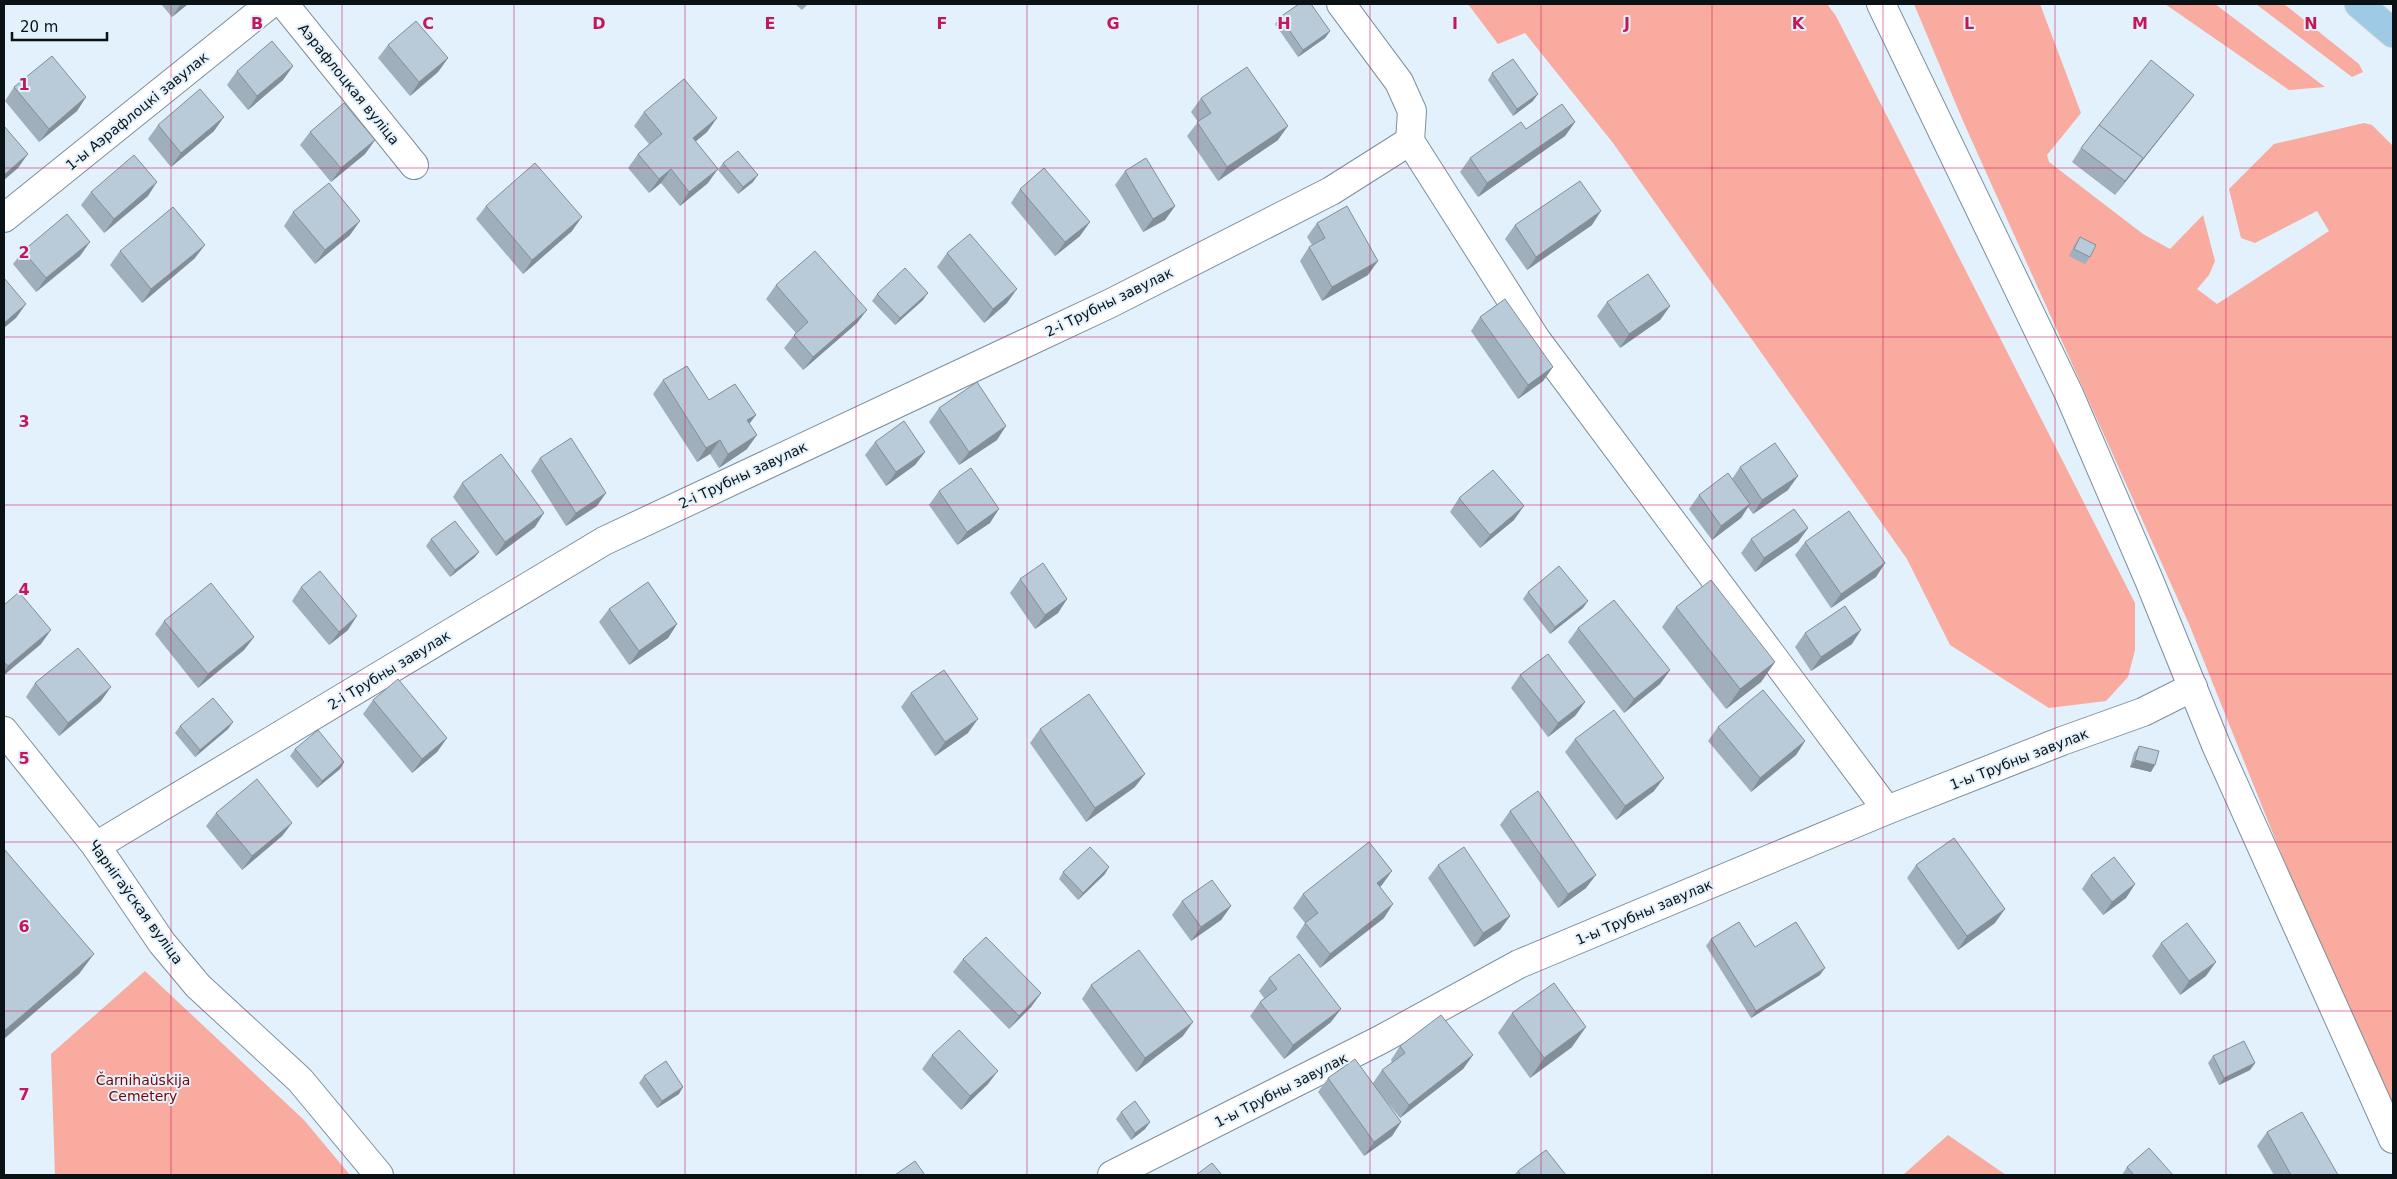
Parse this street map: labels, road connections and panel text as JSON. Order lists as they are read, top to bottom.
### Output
{
  "streets": {
    "street": [
      "Аэрафлоцкая вуліца",
      "1-ы Аэрафлоцкі завулак",
      "2-і Трубны завулак",
      "1-ы Трубны завулак",
      "Чарнігаўская вуліца"
    ]
  },
  "crossings": [
    ["2-і Трубны завулак", "Чарнігаўская вуліца"]
  ],
  "parks": ["Čarnihaŭskija Cemetery"],
  "scale_bar": "20 m",
  "grid": {
    "columns": [
      "B",
      "C",
      "D",
      "E",
      "F",
      "G",
      "H",
      "I",
      "J",
      "K",
      "L",
      "M",
      "N"
    ],
    "rows": [
      "1",
      "2",
      "3",
      "4",
      "5",
      "6",
      "7"
    ]
  }
}
